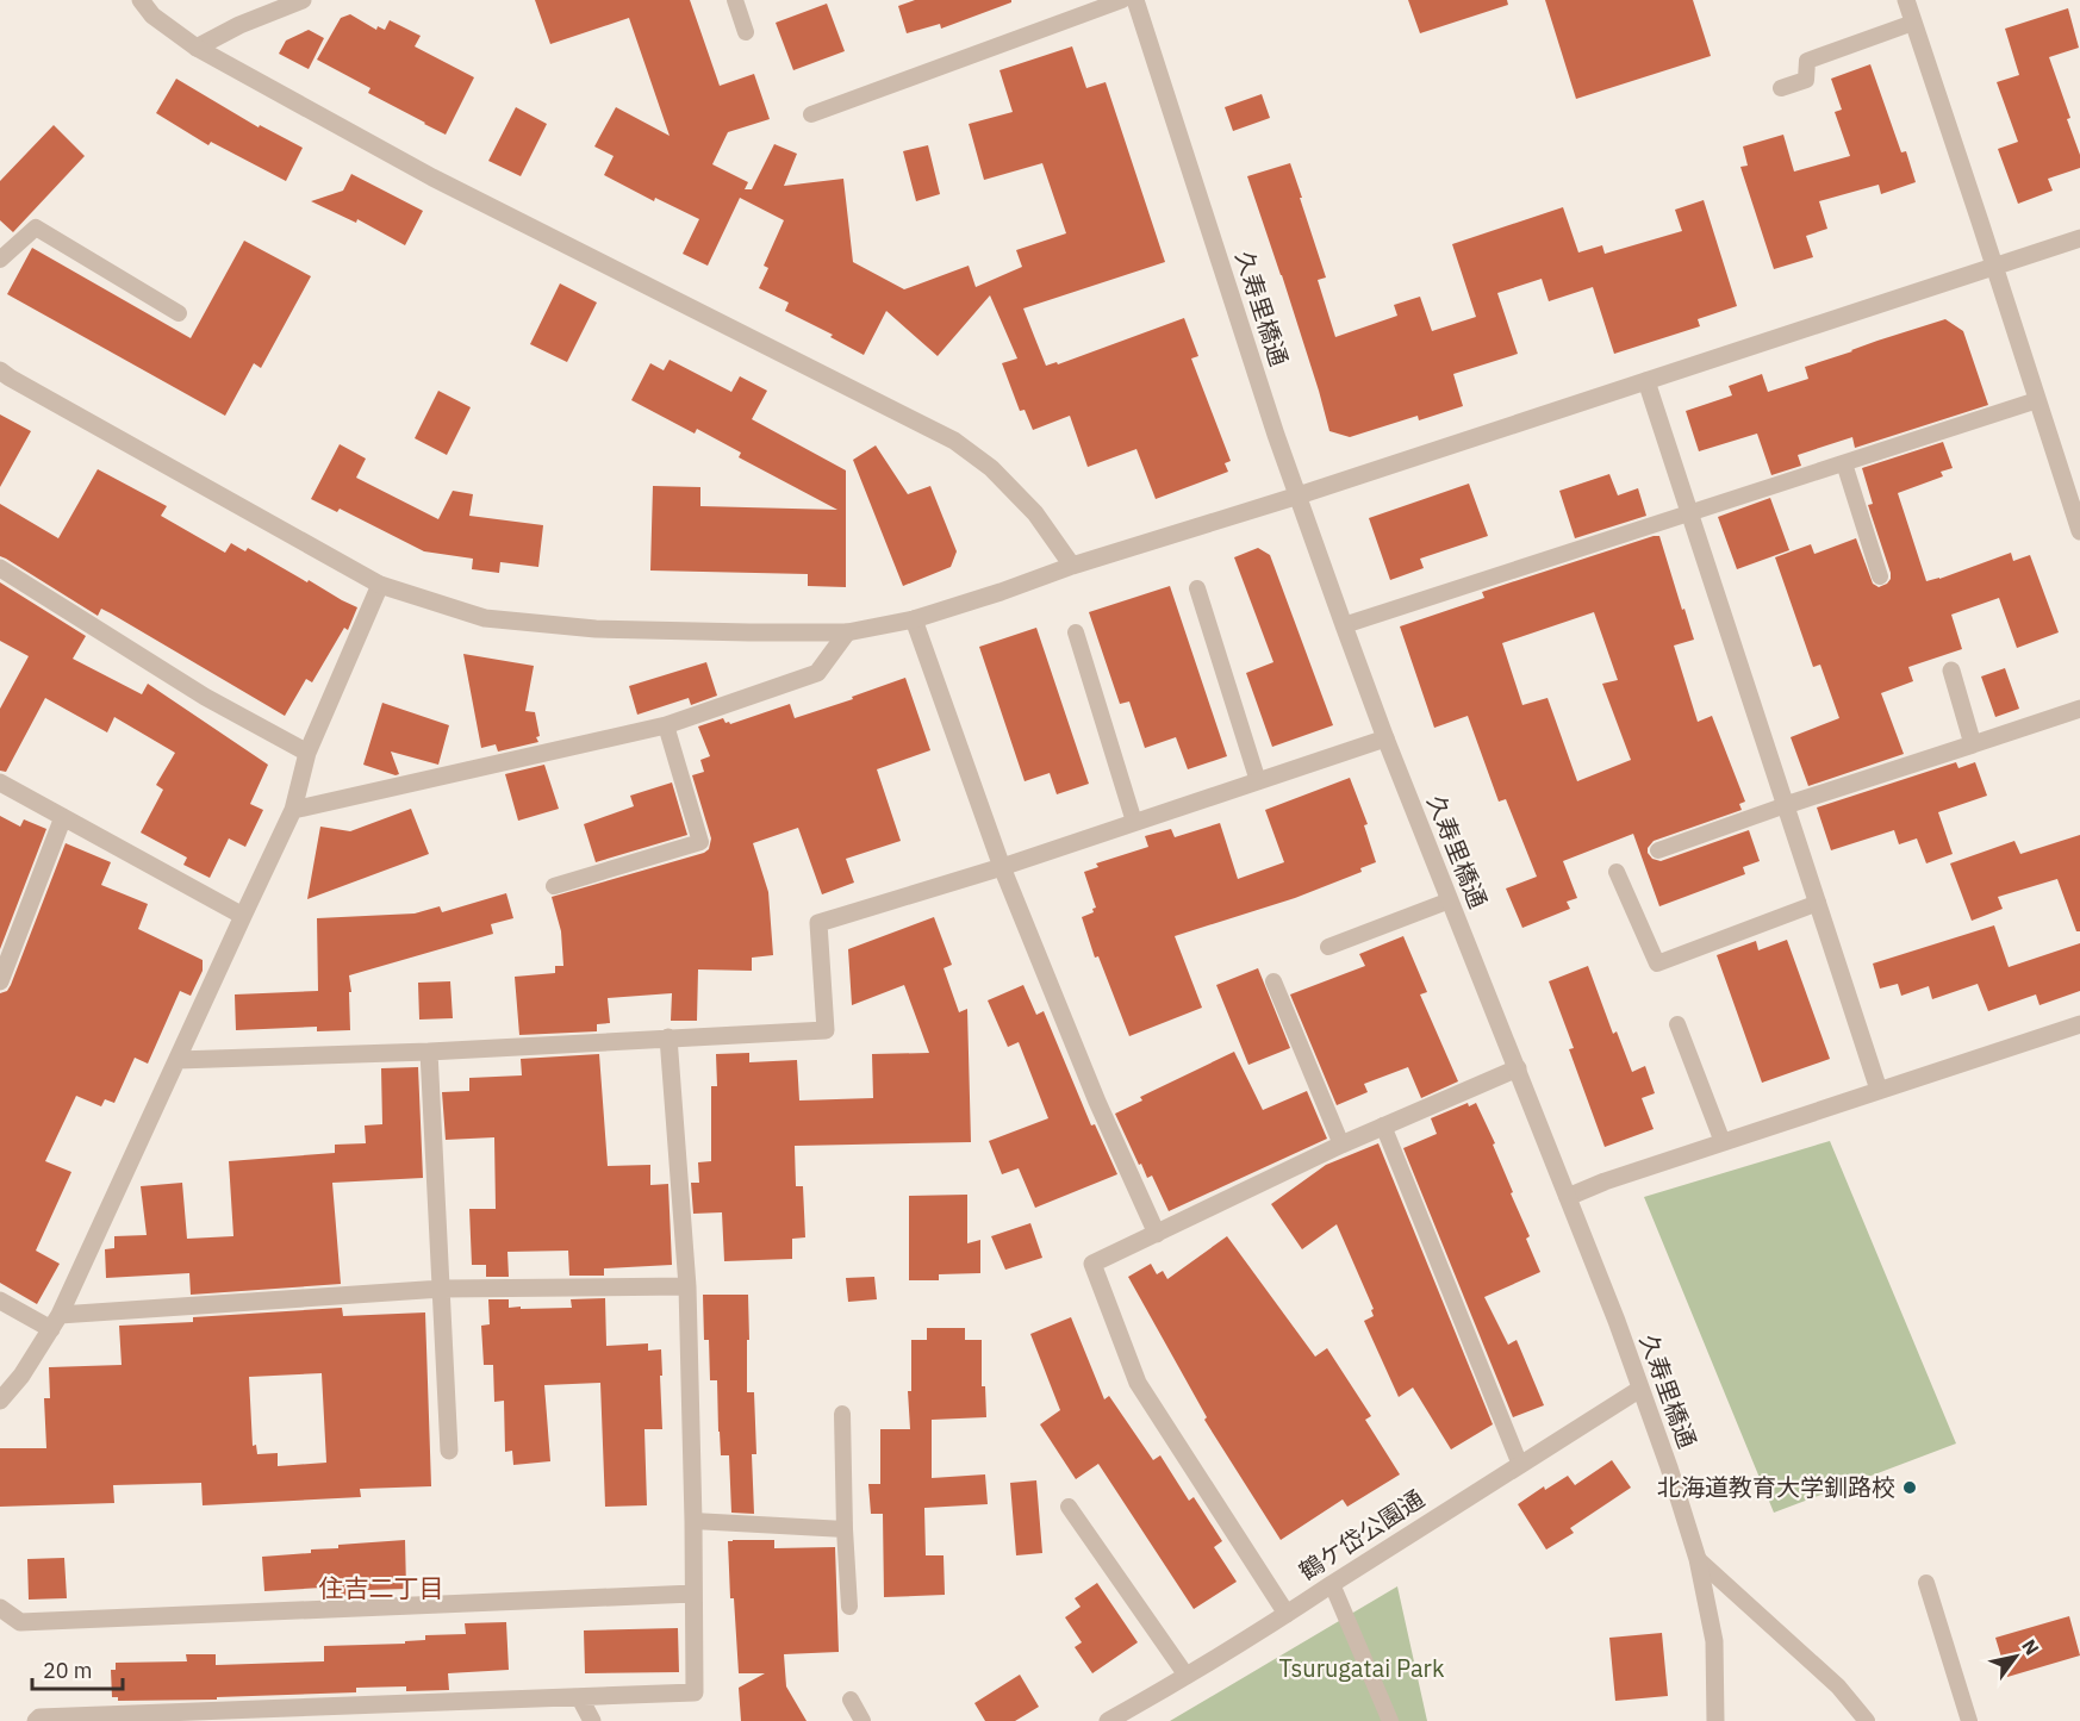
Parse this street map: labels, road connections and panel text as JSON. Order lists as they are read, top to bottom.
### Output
{
  "streets": {
    "street": ["久寿里橋通", "鶴ケ岱公園通"]
  },
  "crossings": [
    ["久寿里橋通", "鶴ケ岱公園通"]
  ],
  "districts": ["住吉二丁目"],
  "parks": ["Tsurugatai Park"],
  "places": ["北海道教育大学釧路校"],
  "scale_bar": "20 m",
  "north": "top right"
}
